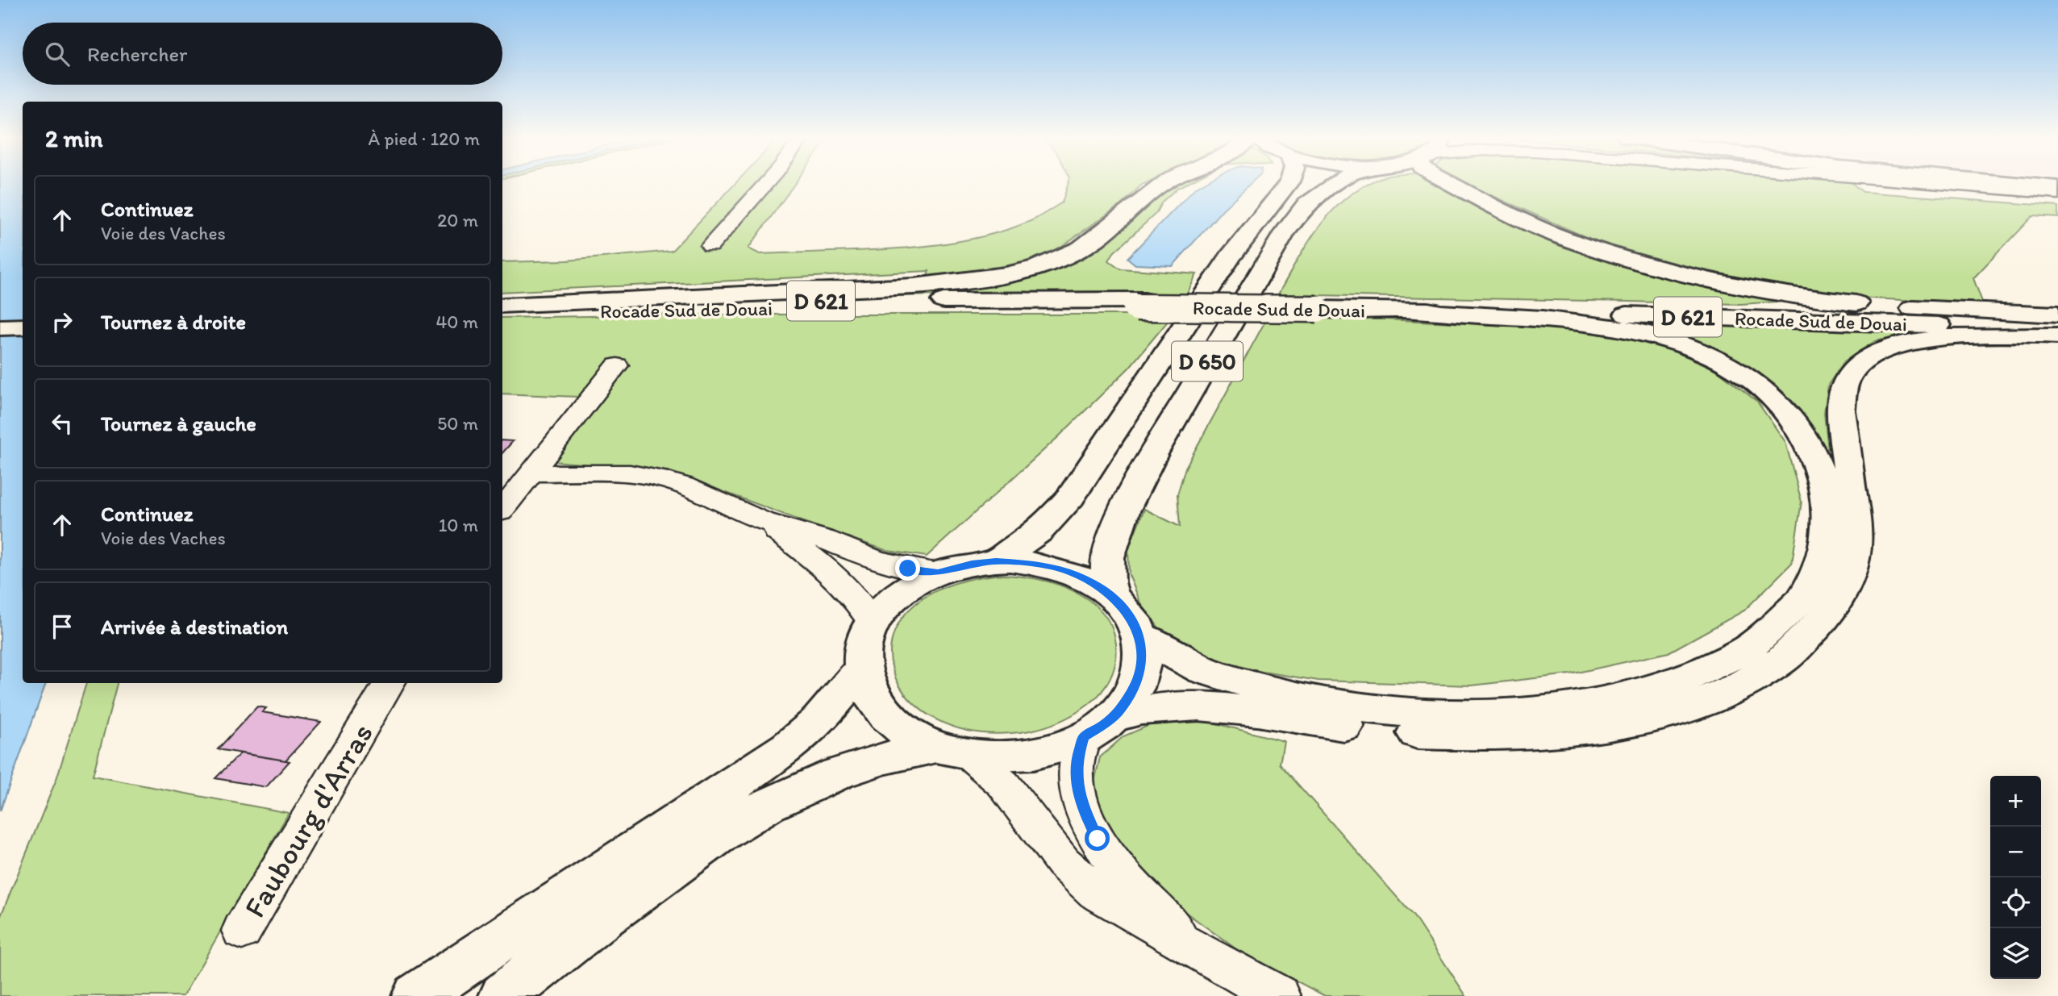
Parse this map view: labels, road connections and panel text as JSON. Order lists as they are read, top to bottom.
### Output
{
  "streets": {
    "main road": ["D 621", "Rocade Sud de Douai", "D 650"],
    "street": ["Faubourg d'Arras"]
  },
  "page": {
    "search": "Rechercher",
    "heading": ["2 min", "À pied · 120 m"],
    "list": [
      ["Continuez", "Voie des Vaches", "20 m"],
      ["Tournez à droite", "40 m"],
      ["Tournez à gauche", "50 m"],
      ["Continuez", "Voie des Vaches", "10 m"],
      "Arrivée à destination"
    ],
    "map_buttons": ["+", "−"]
  }
}
